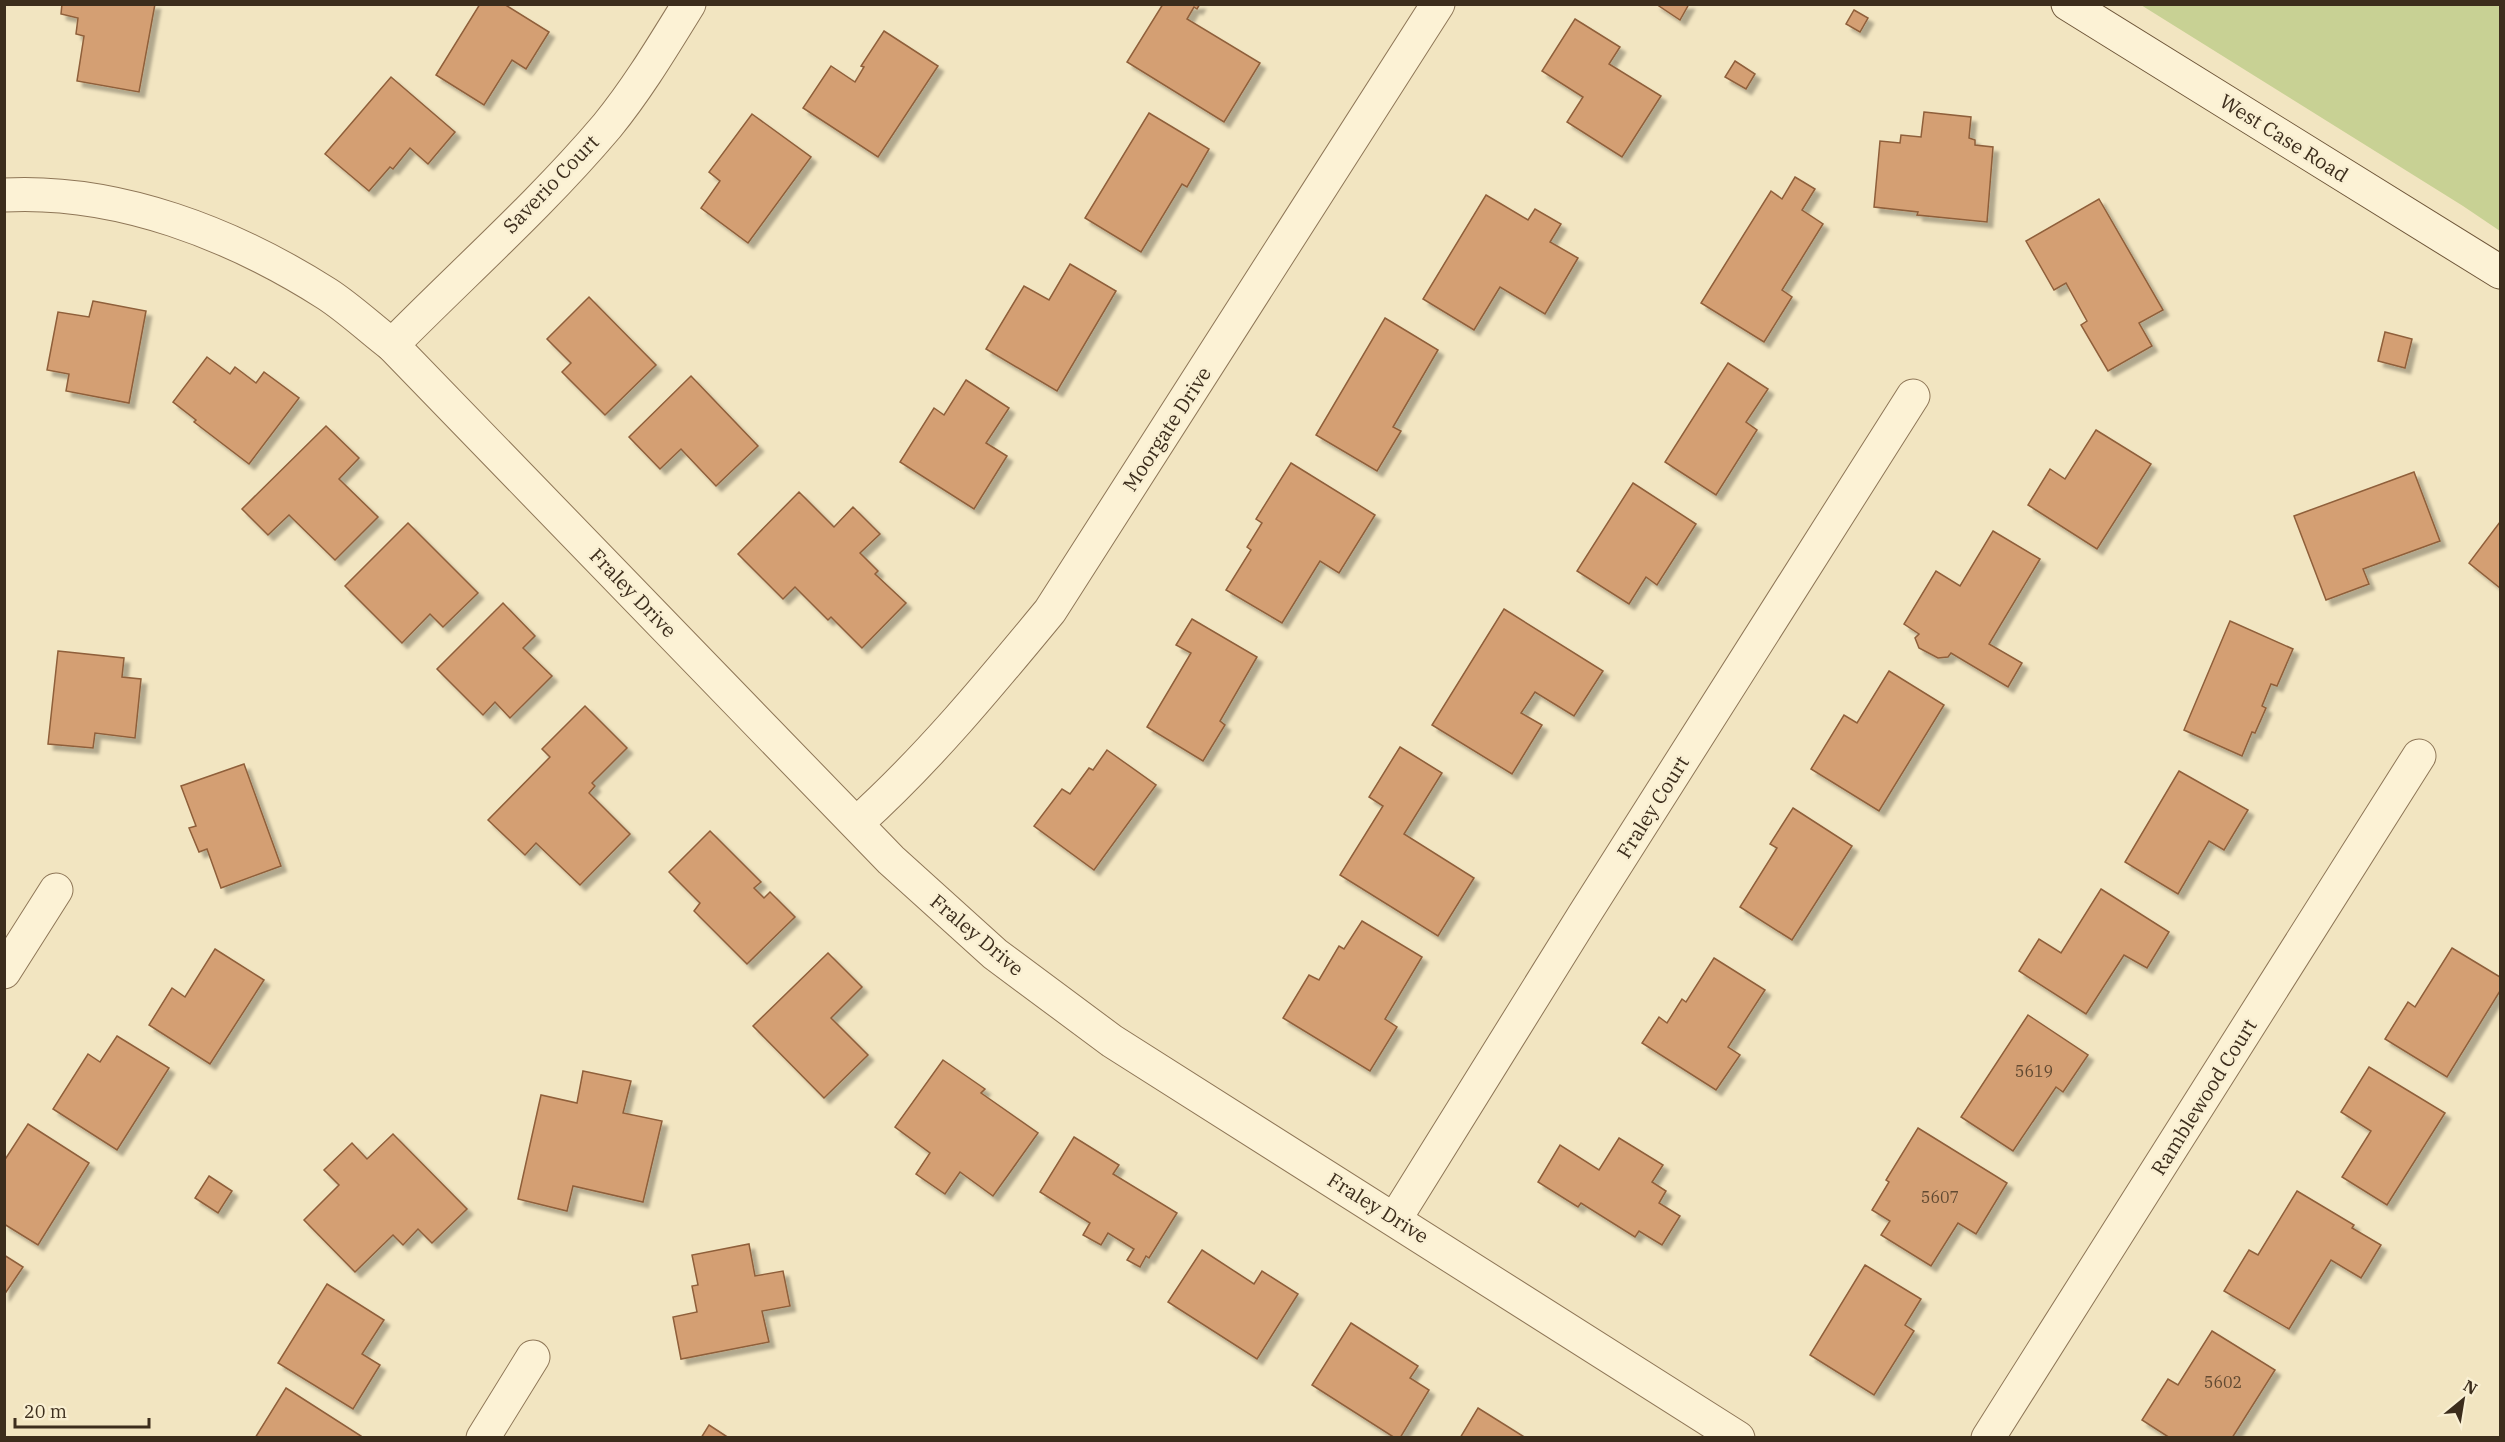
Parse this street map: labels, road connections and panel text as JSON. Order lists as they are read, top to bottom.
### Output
{
  "streets": {
    "street": [
      "West Case Road",
      "Saverio Court",
      "Moorgate Drive",
      "Fraley Drive",
      "Fraley Court",
      "Ramblewood Court"
    ]
  },
  "crossings": [
    ["Saverio Court", "Fraley Drive"],
    ["Moorgate Drive", "Fraley Drive"],
    ["Fraley Drive", "Fraley Court"]
  ],
  "house_numbers": ["5619", "5607", "5602"],
  "scale_bar": "20 m",
  "north": "top right"
}
